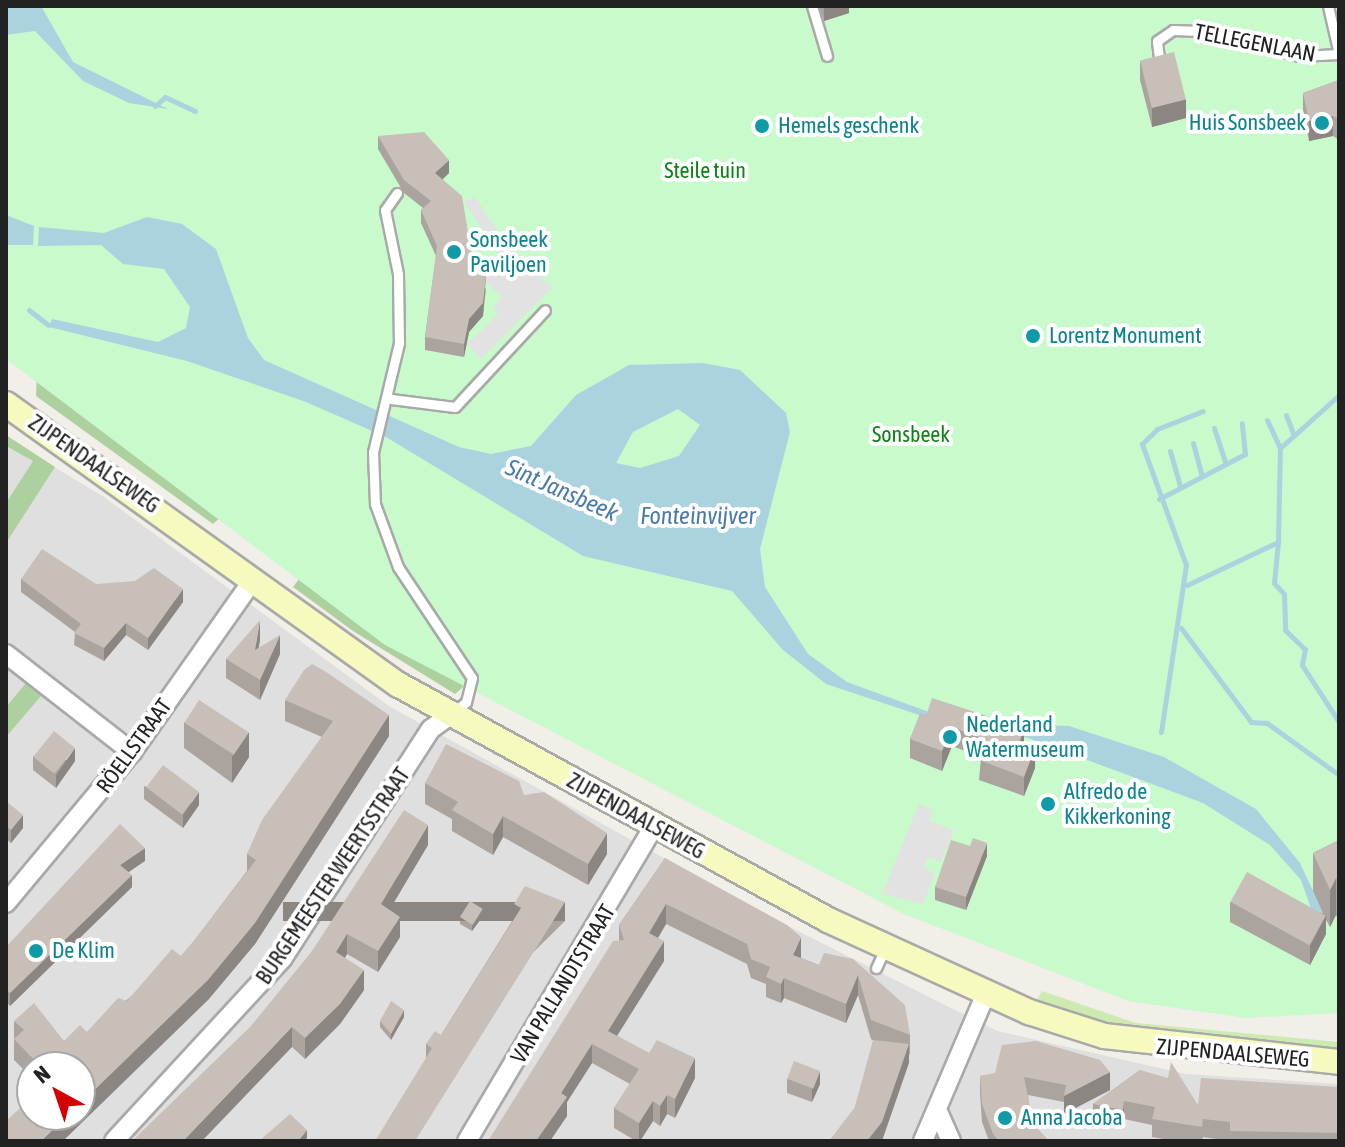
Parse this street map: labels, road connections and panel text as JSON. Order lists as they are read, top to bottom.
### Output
{
  "streets": {
    "main road": ["ZIJPENDAALSEWEG"],
    "street": ["RÖELLSTRAAT", "BURGEMEESTER WEERTSSTRAAT", "VAN PALLANDTSTRAAT"],
    "lane": ["TELLEGENLAAN"]
  },
  "crossings": [
    ["ZIJPENDAALSEWEG", "RÖELLSTRAAT"],
    ["ZIJPENDAALSEWEG", "BURGEMEESTER WEERTSSTRAAT"],
    ["ZIJPENDAALSEWEG", "VAN PALLANDTSTRAAT"]
  ],
  "water": ["Sint Jansbeek", "Fonteinvijver"],
  "parks": ["Steile tuin", "Sonsbeek"],
  "places": [
    "Huis Sonsbeek",
    "Hemels geschenk",
    "Sonsbeek Paviljoen",
    "Lorentz Monument",
    "Nederland Watermuseum",
    "Alfredo de Kikkerkoning",
    "De Klim",
    "Anna Jacoba"
  ],
  "north": "top left"
}
